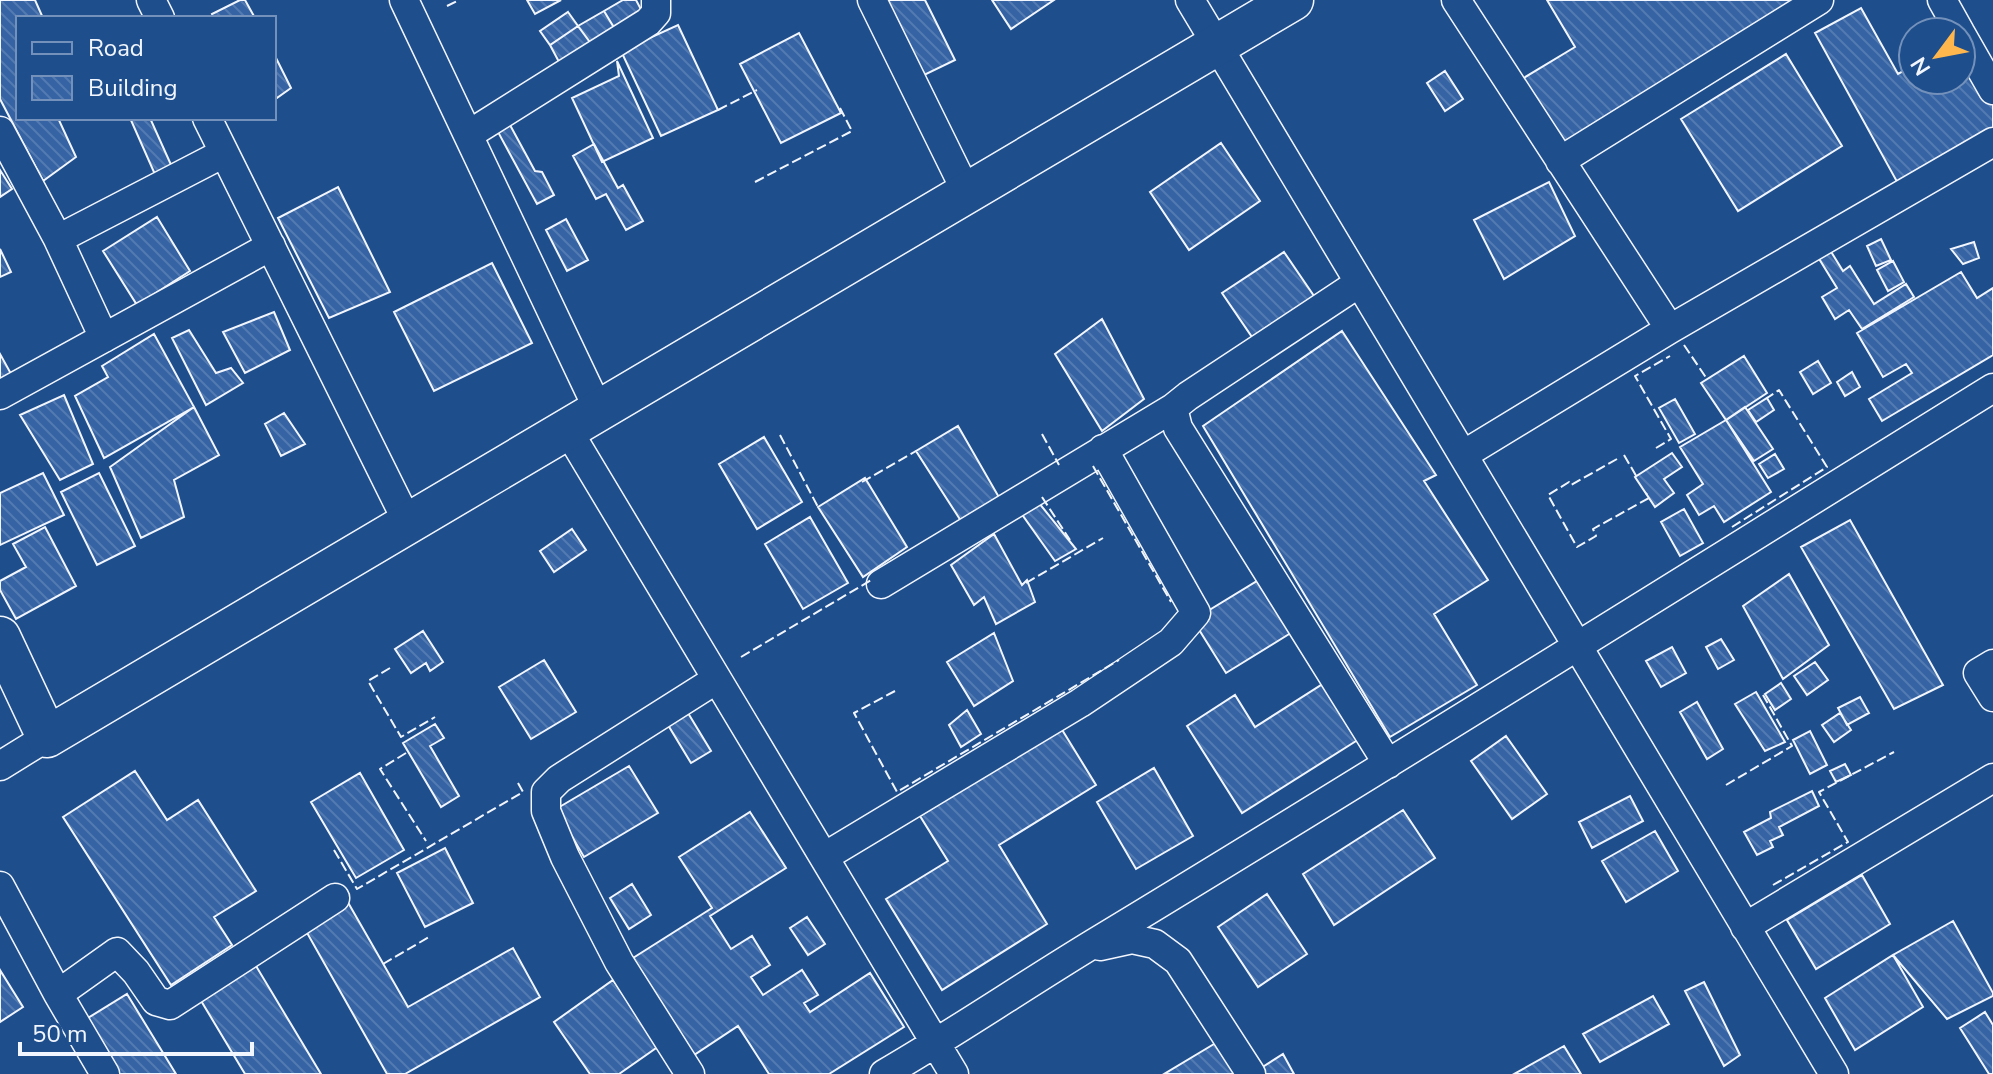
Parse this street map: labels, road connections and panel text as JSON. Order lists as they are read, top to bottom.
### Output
{
  "legend": ["Road", "Building"],
  "scale_bar": "50 m",
  "north": "bottom left"
}
